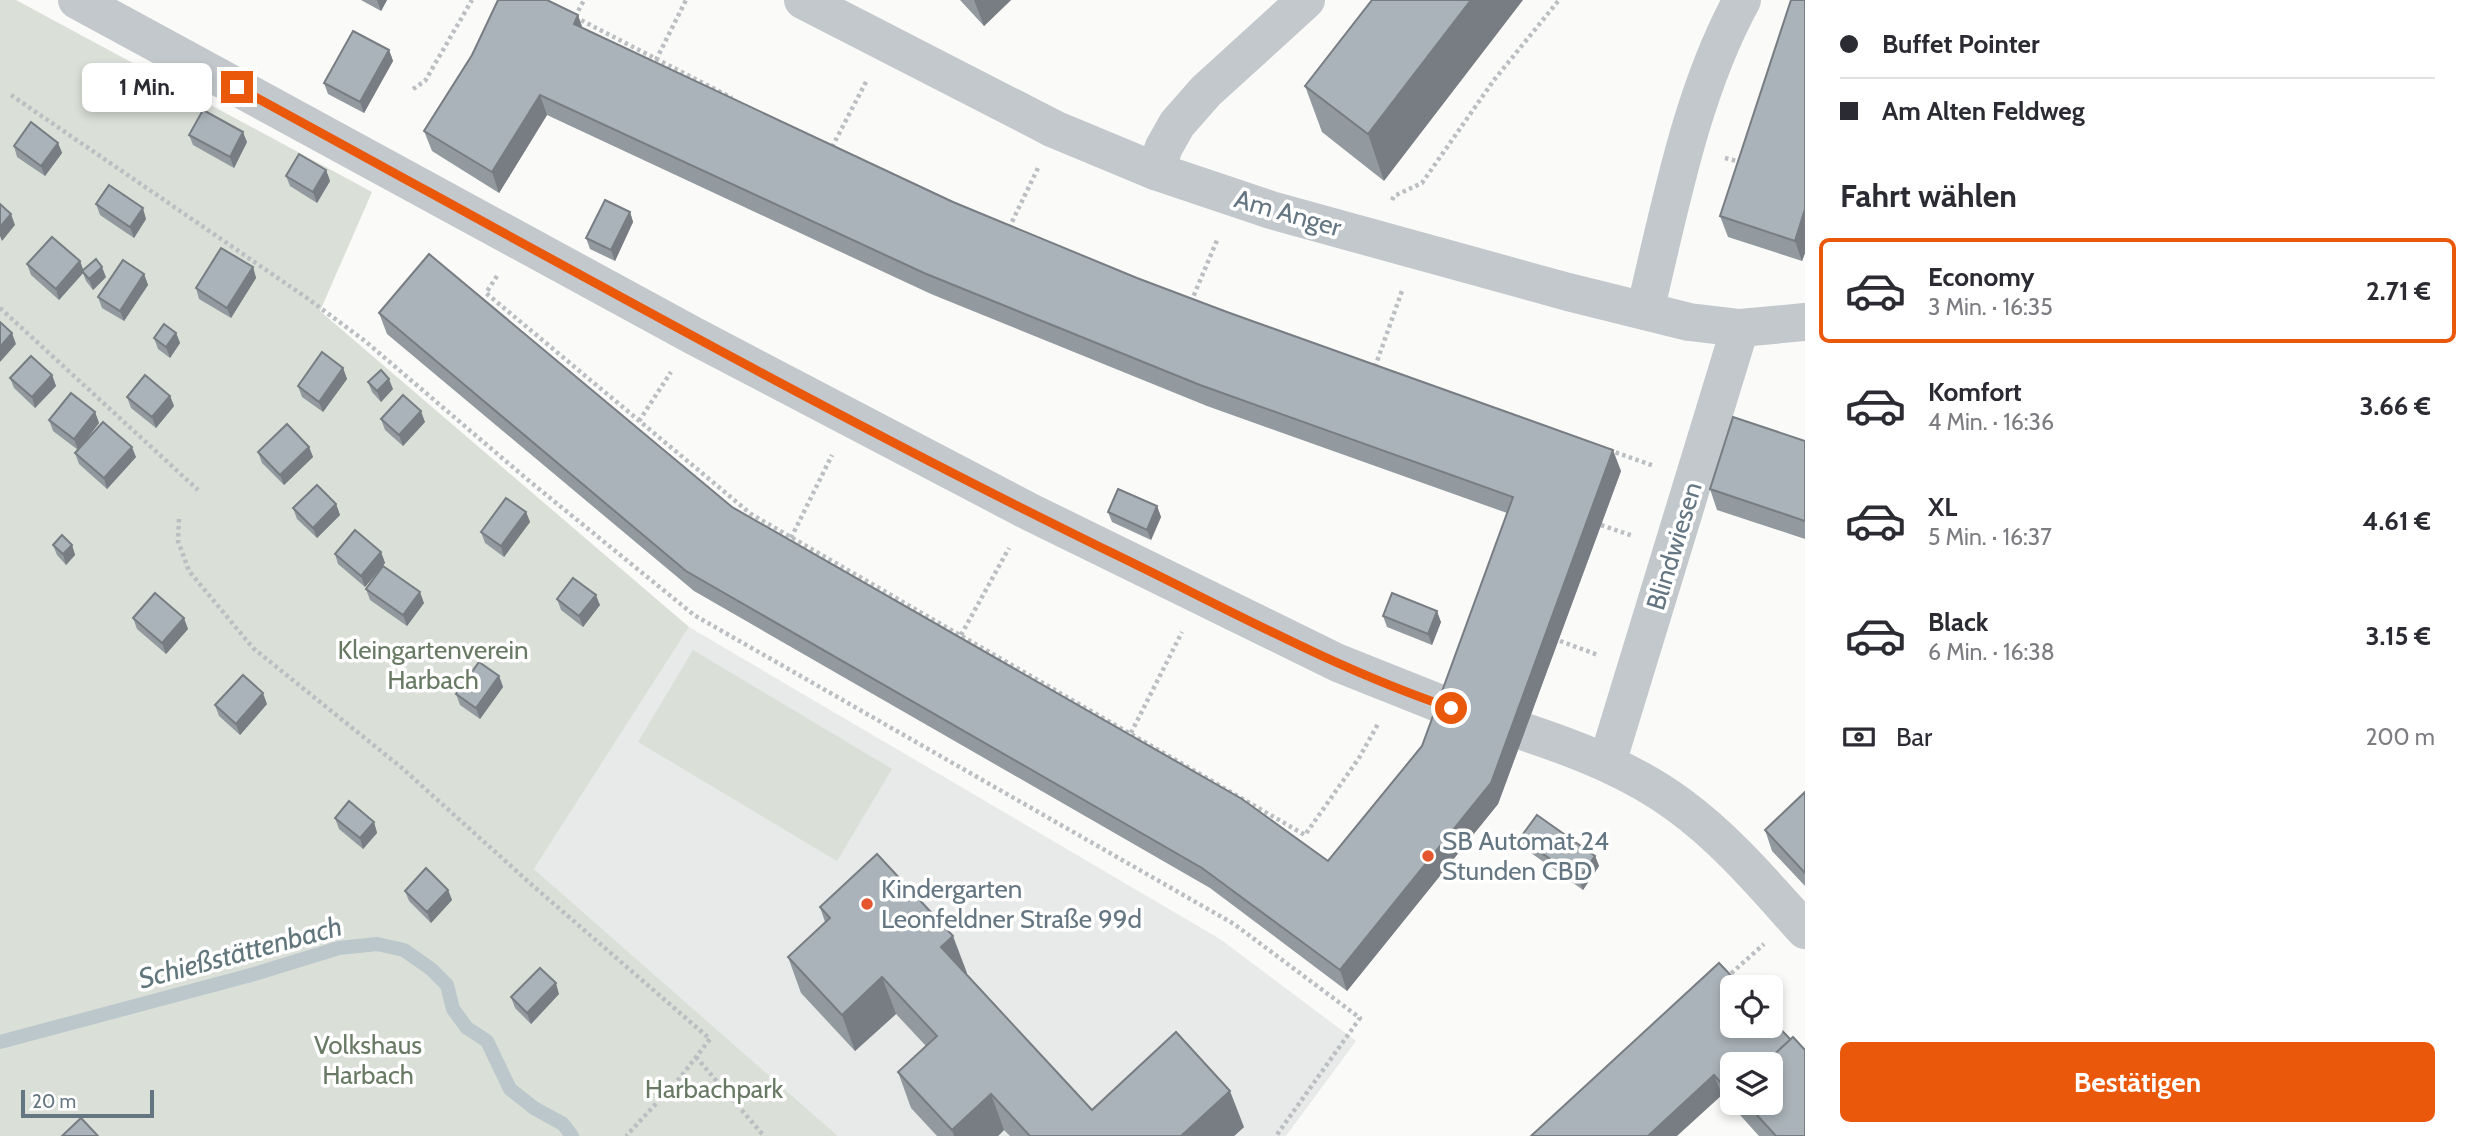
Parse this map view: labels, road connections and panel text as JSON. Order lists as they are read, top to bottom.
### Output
{
  "streets": {
    "street": ["Am Anger", "Blindwiesen"]
  },
  "crossings": [
    ["Am Anger", "Blindwiesen"]
  ],
  "water": ["Schießstättenbach"],
  "parks": ["Kleingartenverein Harbach", "Volkshaus Harbach", "Harbachpark"],
  "places": ["SB Automat 24 Stunden CBD", "Kindergarten Leonfeldner Straße 99d"],
  "scale_bar": "20 m",
  "page": {
    "banner": ["Buffet Pointer", "Am Alten Feldweg"],
    "bubble": "1 Min.",
    "heading": "Fahrt wählen",
    "list": [
      {
        "name": "Economy",
        "note": "3 Min. · 16:35",
        "value": "2.71 €"
      },
      {
        "name": "Komfort",
        "note": "4 Min. · 16:36",
        "value": "3.66 €"
      },
      {
        "name": "XL",
        "note": "5 Min. · 16:37",
        "value": "4.61 €"
      },
      {
        "name": "Black",
        "note": "6 Min. · 16:38",
        "value": "3.15 €"
      }
    ],
    "pay": ["Bar", "200 m"],
    "buttons": "Bestätigen",
    "scale": "20 m"
  }
}
